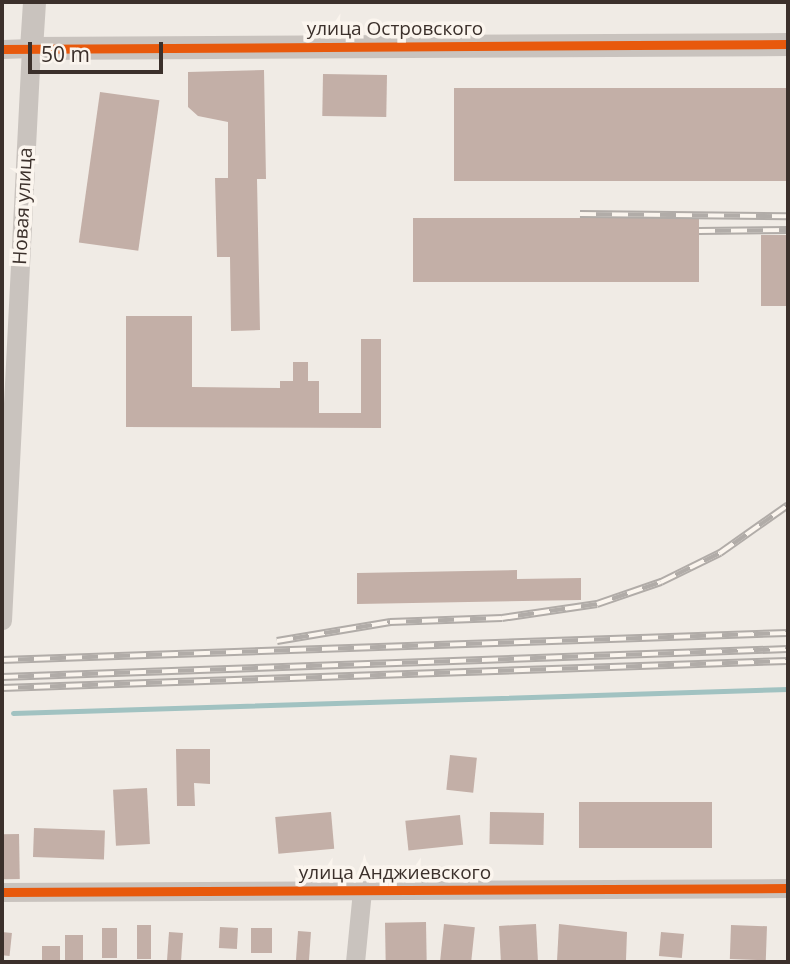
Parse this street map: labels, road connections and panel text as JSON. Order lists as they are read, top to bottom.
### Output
{
  "streets": {
    "street": ["улица Островского", "Новая улица", "улица Анджиевского"]
  },
  "crossings": [
    ["улица Островского", "Новая улица"]
  ],
  "scale_bar": "50 m"
}
